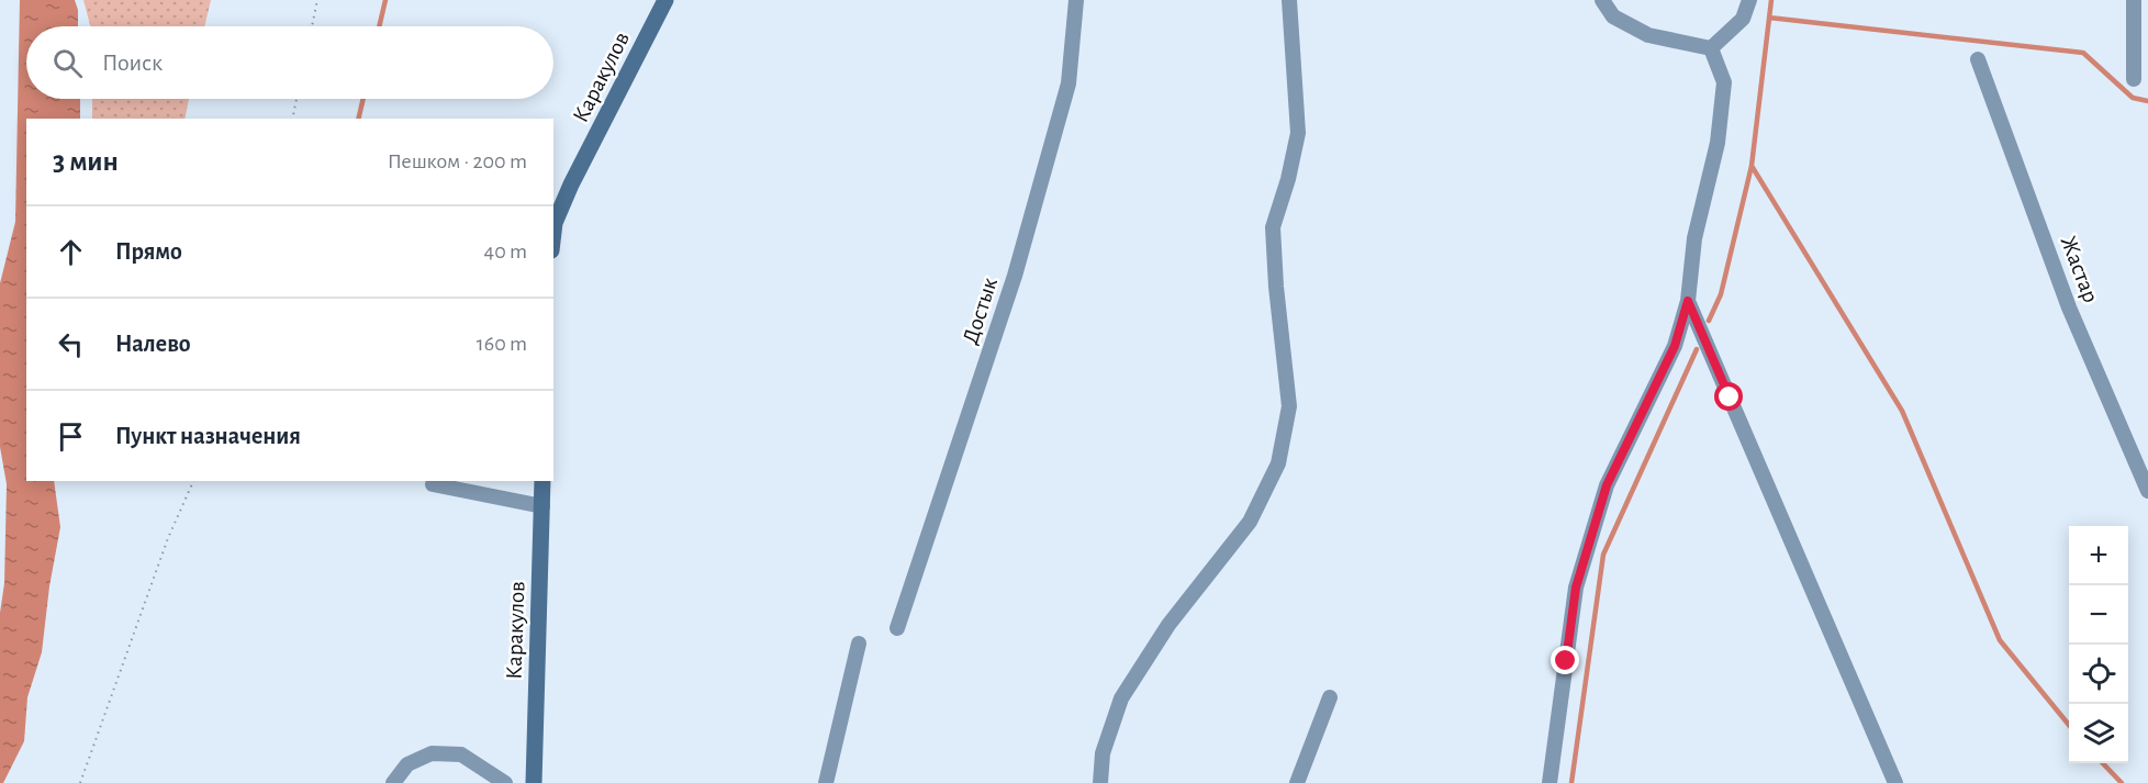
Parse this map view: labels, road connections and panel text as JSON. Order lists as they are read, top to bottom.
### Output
{
  "streets": {
    "main road": ["Каракулов"],
    "street": ["Жастар", "Достык"]
  },
  "page": {
    "search": "Поиск",
    "heading": ["3 мин", "Пешком · 200 m"],
    "list": [
      ["Прямо", "40 m"],
      ["Налево", "160 m"],
      "Пункт назначения"
    ],
    "map_buttons": ["+", "−"]
  }
}
